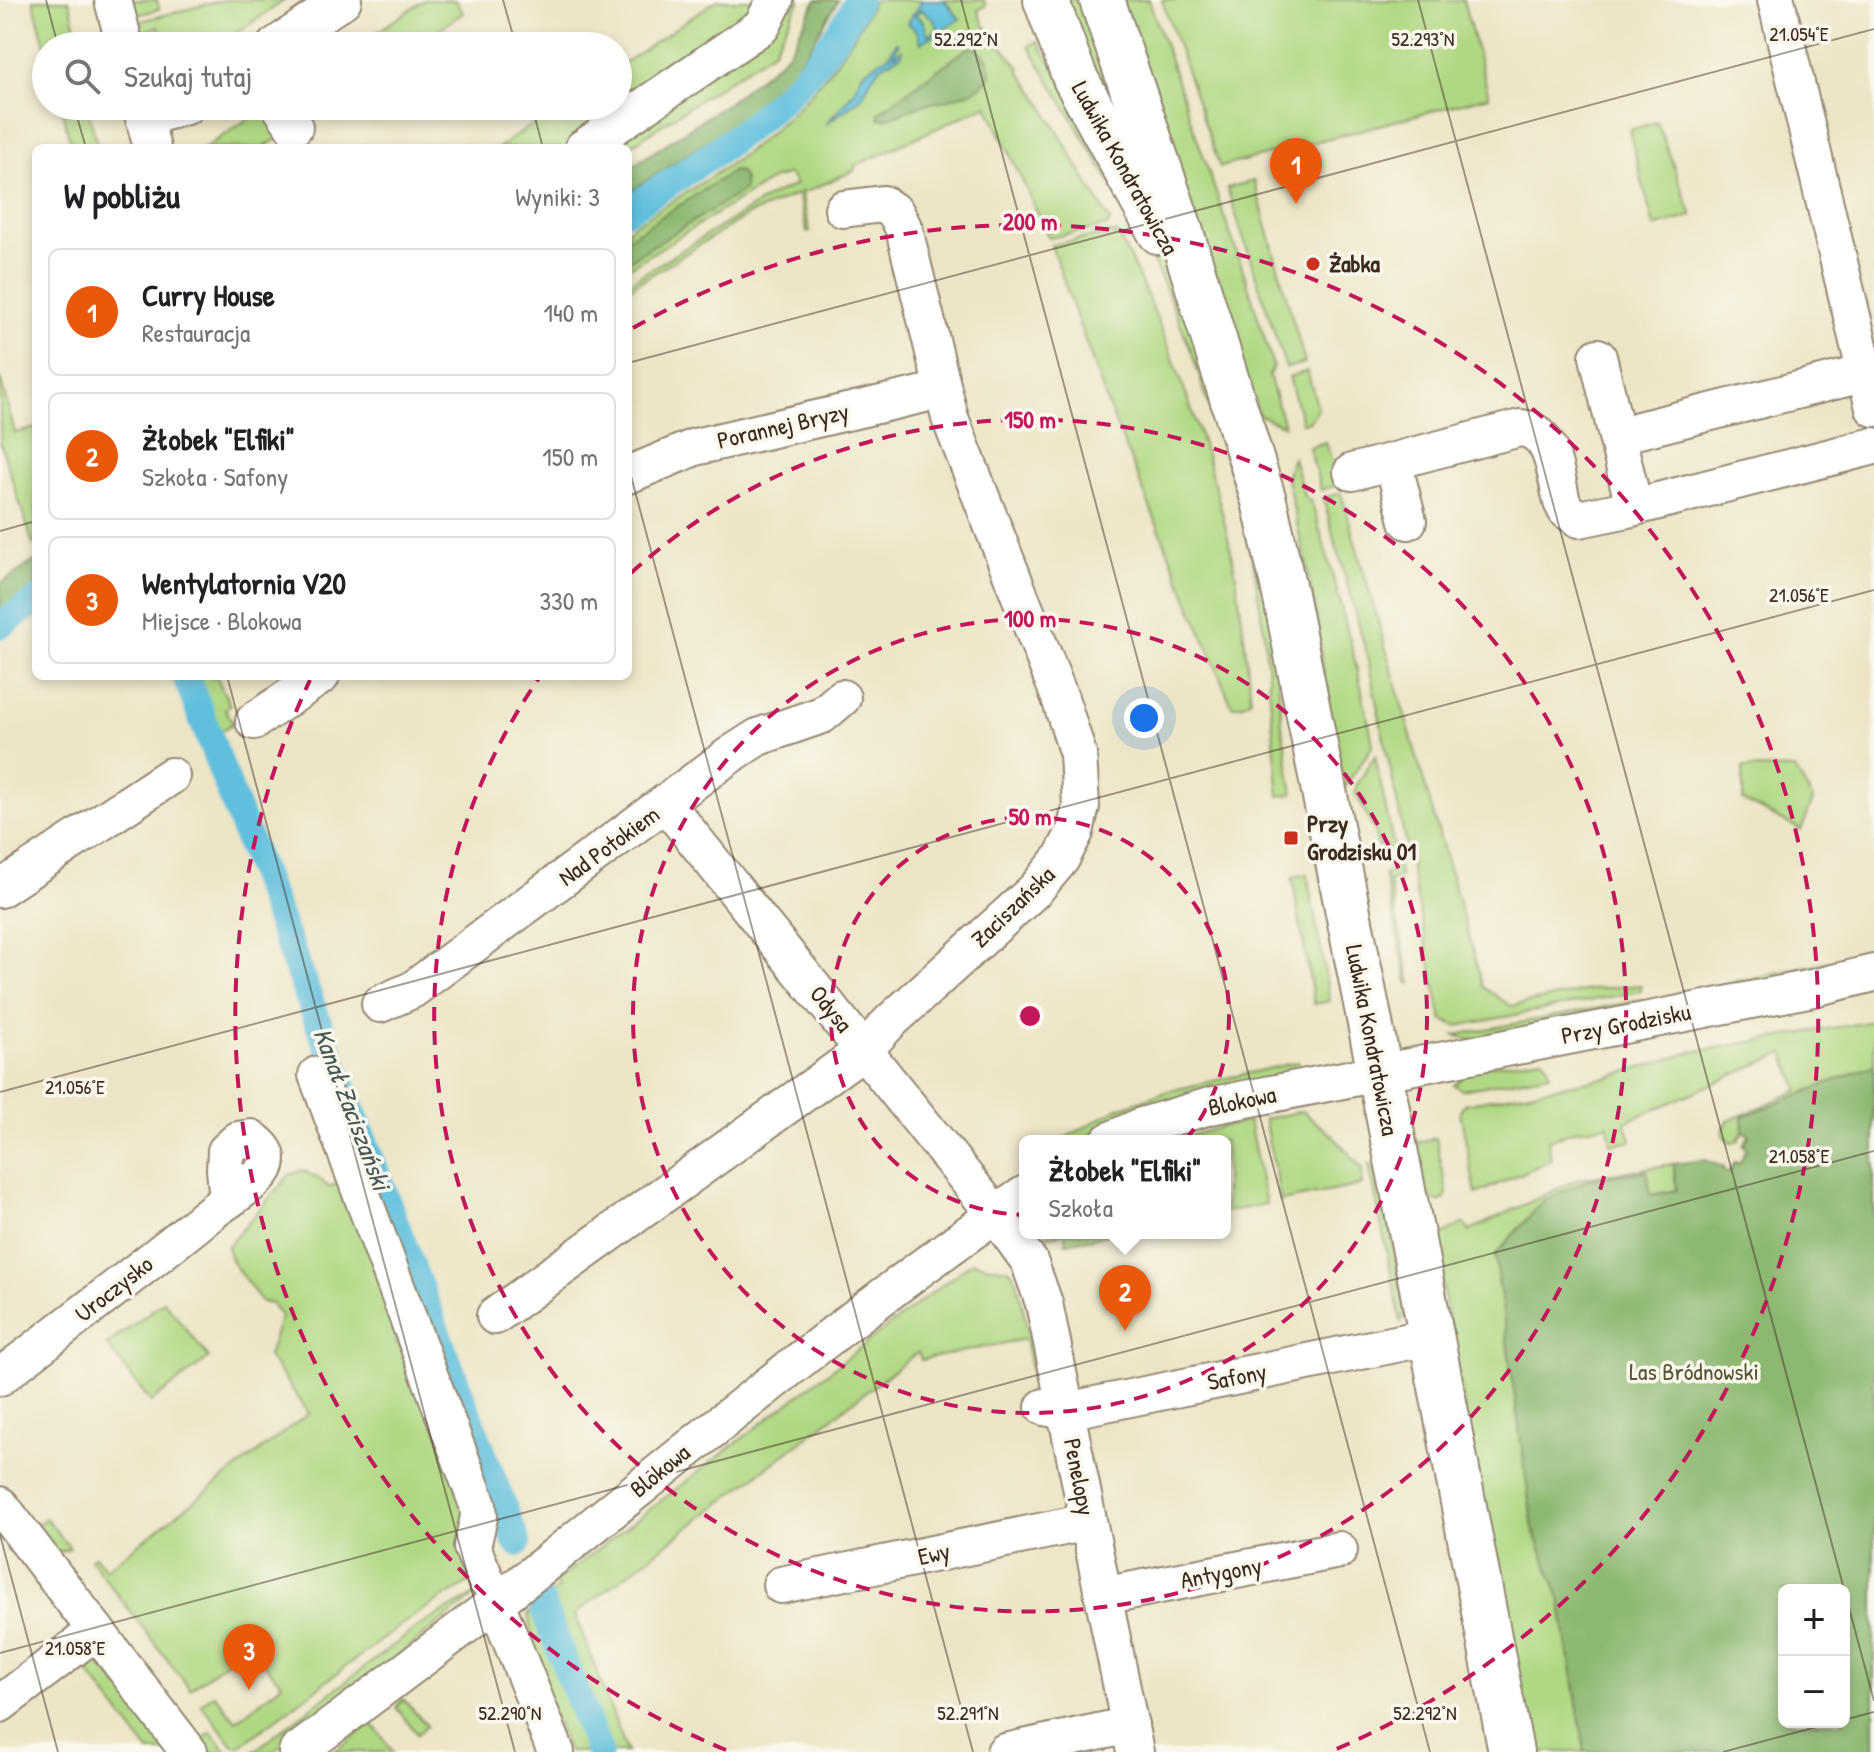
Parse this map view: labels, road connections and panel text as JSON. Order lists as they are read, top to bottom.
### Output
{
  "streets": {
    "main road": ["Ludwika Kondratowicza"],
    "street": [
      "Porannej Bryzy",
      "Nad Potokiem",
      "Zaciszańska",
      "Odysa",
      "Przy Grodzisku",
      "Blokowa",
      "Uroczysko",
      "Safony",
      "Penelopy",
      "Ewy",
      "Antygony"
    ]
  },
  "crossings": [
    ["Ludwika Kondratowicza", "Przy Grodzisku"],
    ["Ludwika Kondratowicza", "Blokowa"],
    ["Ludwika Kondratowicza", "Safony"],
    ["Porannej Bryzy", "Zaciszańska"],
    ["Nad Potokiem", "Odysa"],
    ["Zaciszańska", "Odysa"],
    ["Odysa", "Blokowa"],
    ["Odysa", "Penelopy"],
    ["Przy Grodzisku", "Blokowa"],
    ["Blokowa", "Penelopy"],
    ["Safony", "Penelopy"],
    ["Penelopy", "Ewy"],
    ["Penelopy", "Antygony"]
  ],
  "water": ["Kanał Zaciszański"],
  "parks": ["Las Bródnowski"],
  "places": {
    "other": ["Żabka"],
    "transit": ["Przy Grodzisku 01"]
  },
  "page": {
    "search": "Szukaj tutaj",
    "pins": ["1", "2", "3"],
    "heading": ["W pobliżu", "Wyniki: 3"],
    "list": [
      {
        "mark": "1",
        "name": "Curry House",
        "note": "Restauracja",
        "value": "140 m"
      },
      {
        "mark": "2",
        "name": "Żłobek \"Elfiki\"",
        "note": "Szkoła · Safony",
        "value": "150 m"
      },
      {
        "mark": "3",
        "name": "Wentylatornia V20",
        "note": "Miejsce · Blokowa",
        "value": "330 m"
      }
    ],
    "popup": ["Żłobek \"Elfiki\"", "Szkoła"],
    "map_buttons": ["+", "−"]
  },
  "coordinates": [
    "21.054°E",
    "52.292°N",
    "52.293°N",
    "21.056°E",
    "21.058°E",
    "52.290°N",
    "52.291°N"
  ],
  "rings": [
    "200 m",
    "150 m",
    "100 m",
    "50 m"
  ]
}
